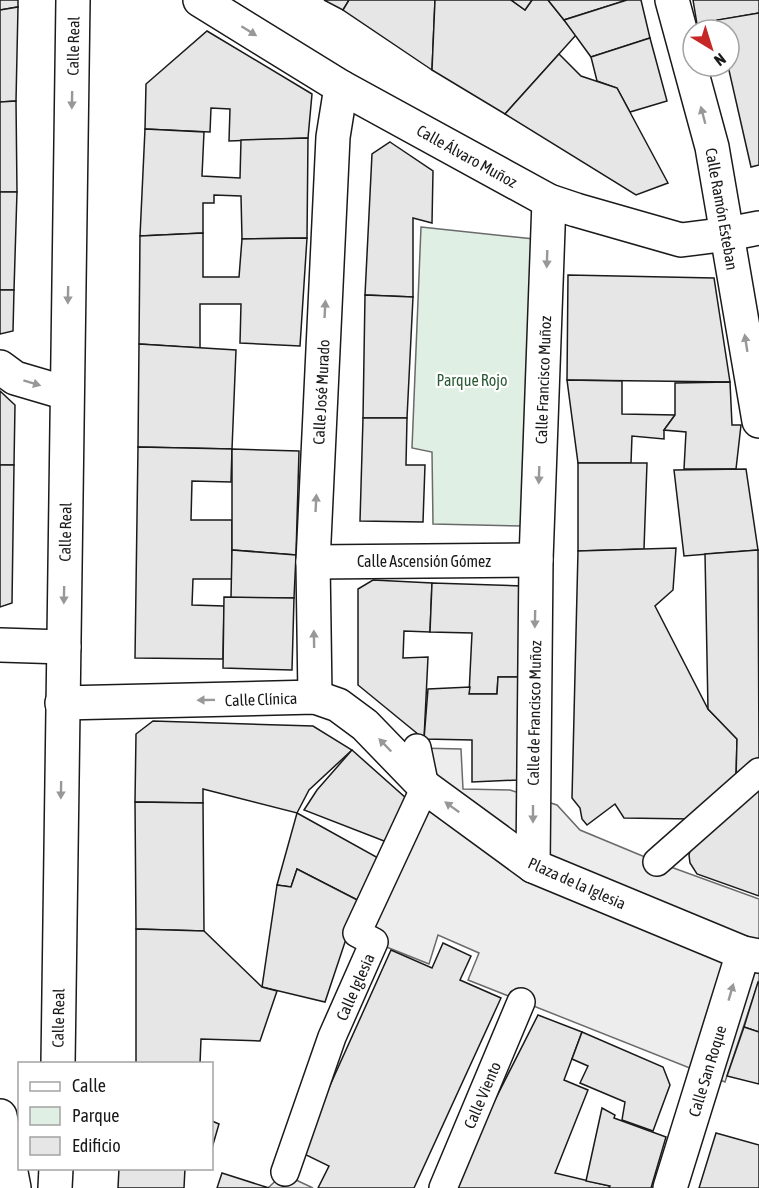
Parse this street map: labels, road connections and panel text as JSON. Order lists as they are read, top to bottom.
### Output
{
  "streets": {
    "street": [
      "Calle Real",
      "Calle Álvaro Muñoz",
      "Calle Ramón Esteban",
      "Calle Francisco Muñoz",
      "Calle José Murado",
      "Calle Ascensión Gómez",
      "Calle Clínica",
      "Calle de Francisco Muñoz",
      "Plaza de la Iglesia",
      "Calle Iglesia",
      "Calle San Roque",
      "Calle Viento"
    ]
  },
  "crossings": [
    ["Calle Real", "Calle Clínica"],
    ["Calle Álvaro Muñoz", "Calle Ramón Esteban"],
    ["Calle Álvaro Muñoz", "Calle Francisco Muñoz"],
    ["Calle Álvaro Muñoz", "Calle José Murado"],
    ["Calle Francisco Muñoz", "Calle Ascensión Gómez"],
    ["Calle Francisco Muñoz", "Calle de Francisco Muñoz"],
    ["Calle José Murado", "Calle Ascensión Gómez"],
    ["Calle José Murado", "Calle Clínica"],
    ["Calle Ascensión Gómez", "Calle de Francisco Muñoz"],
    ["Calle Clínica", "Plaza de la Iglesia"],
    ["Calle Clínica", "Calle Iglesia"],
    ["Calle de Francisco Muñoz", "Plaza de la Iglesia"],
    ["Plaza de la Iglesia", "Calle Iglesia"],
    ["Plaza de la Iglesia", "Calle San Roque"]
  ],
  "one_way": [
    "Calle Real",
    "Calle Ramón Esteban",
    "Calle Francisco Muñoz",
    "Calle José Murado",
    "Calle Clínica",
    "Calle de Francisco Muñoz",
    "Plaza de la Iglesia",
    "Calle San Roque"
  ],
  "parks": ["Parque Rojo"],
  "legend": ["Calle", "Parque", "Edificio"],
  "north": "bottom right"
}
